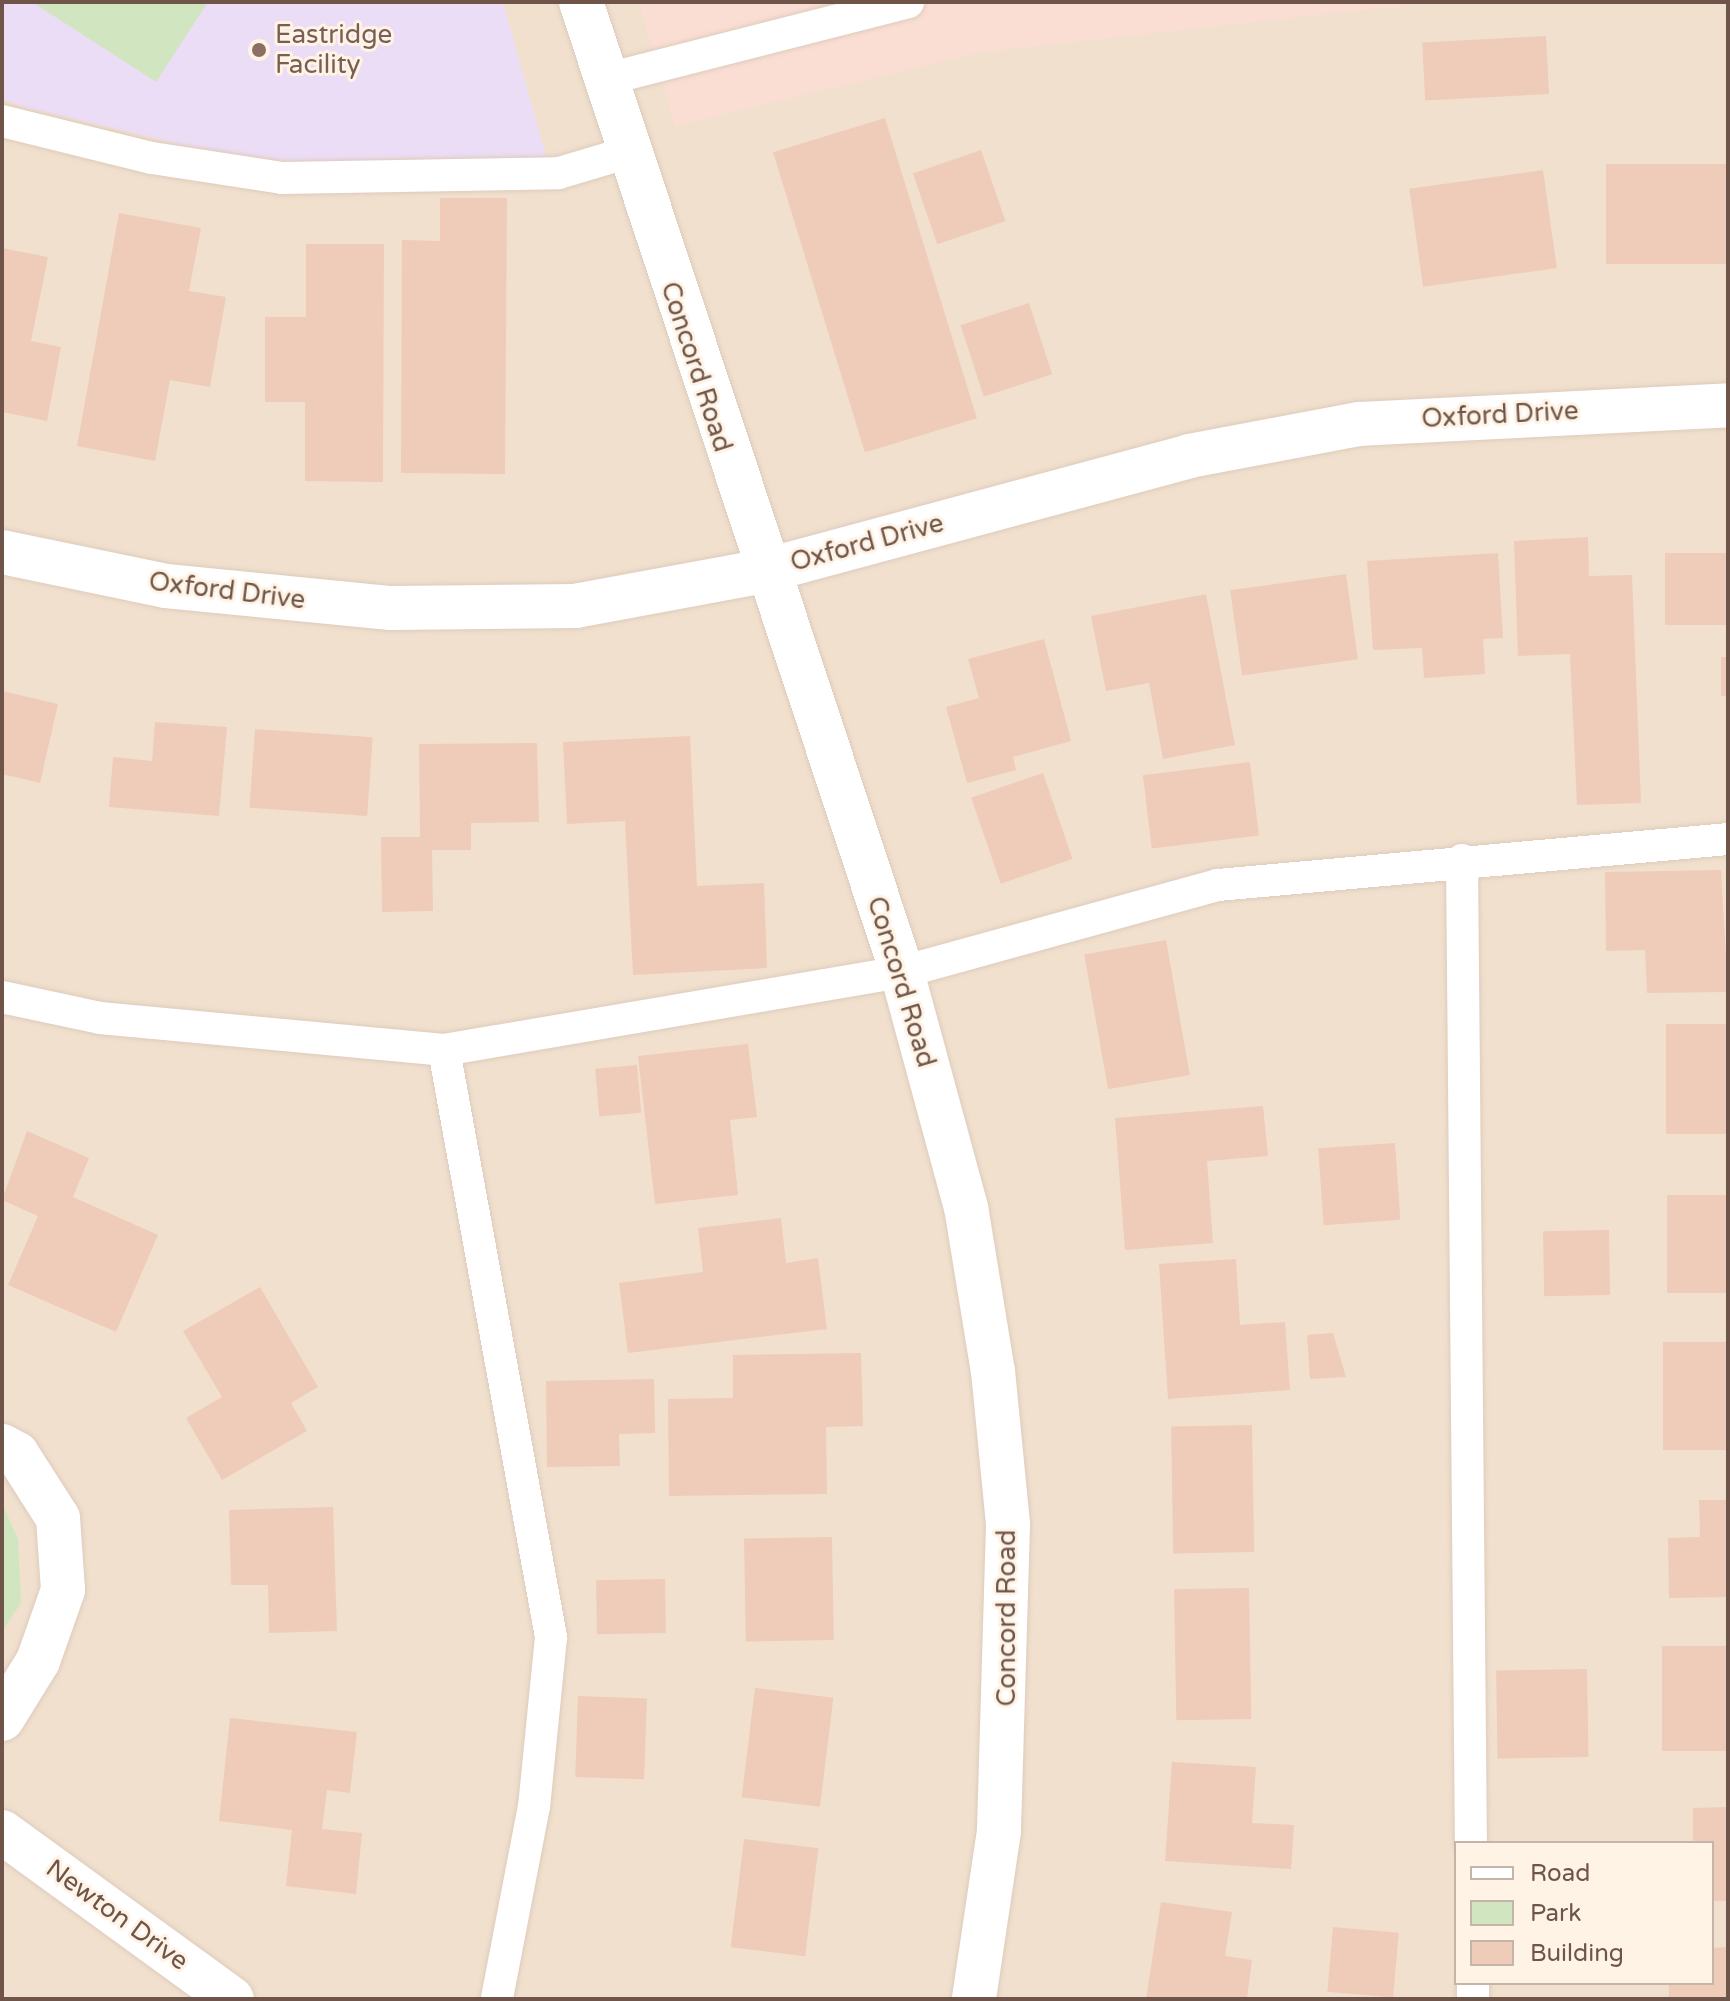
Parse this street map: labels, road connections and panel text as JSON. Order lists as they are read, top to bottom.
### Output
{
  "streets": {
    "street": ["Concord Road", "Oxford Drive", "Newton Drive"]
  },
  "crossings": [
    ["Concord Road", "Oxford Drive"]
  ],
  "places": ["Eastridge Facility"],
  "legend": ["Road", "Park", "Building"]
}
